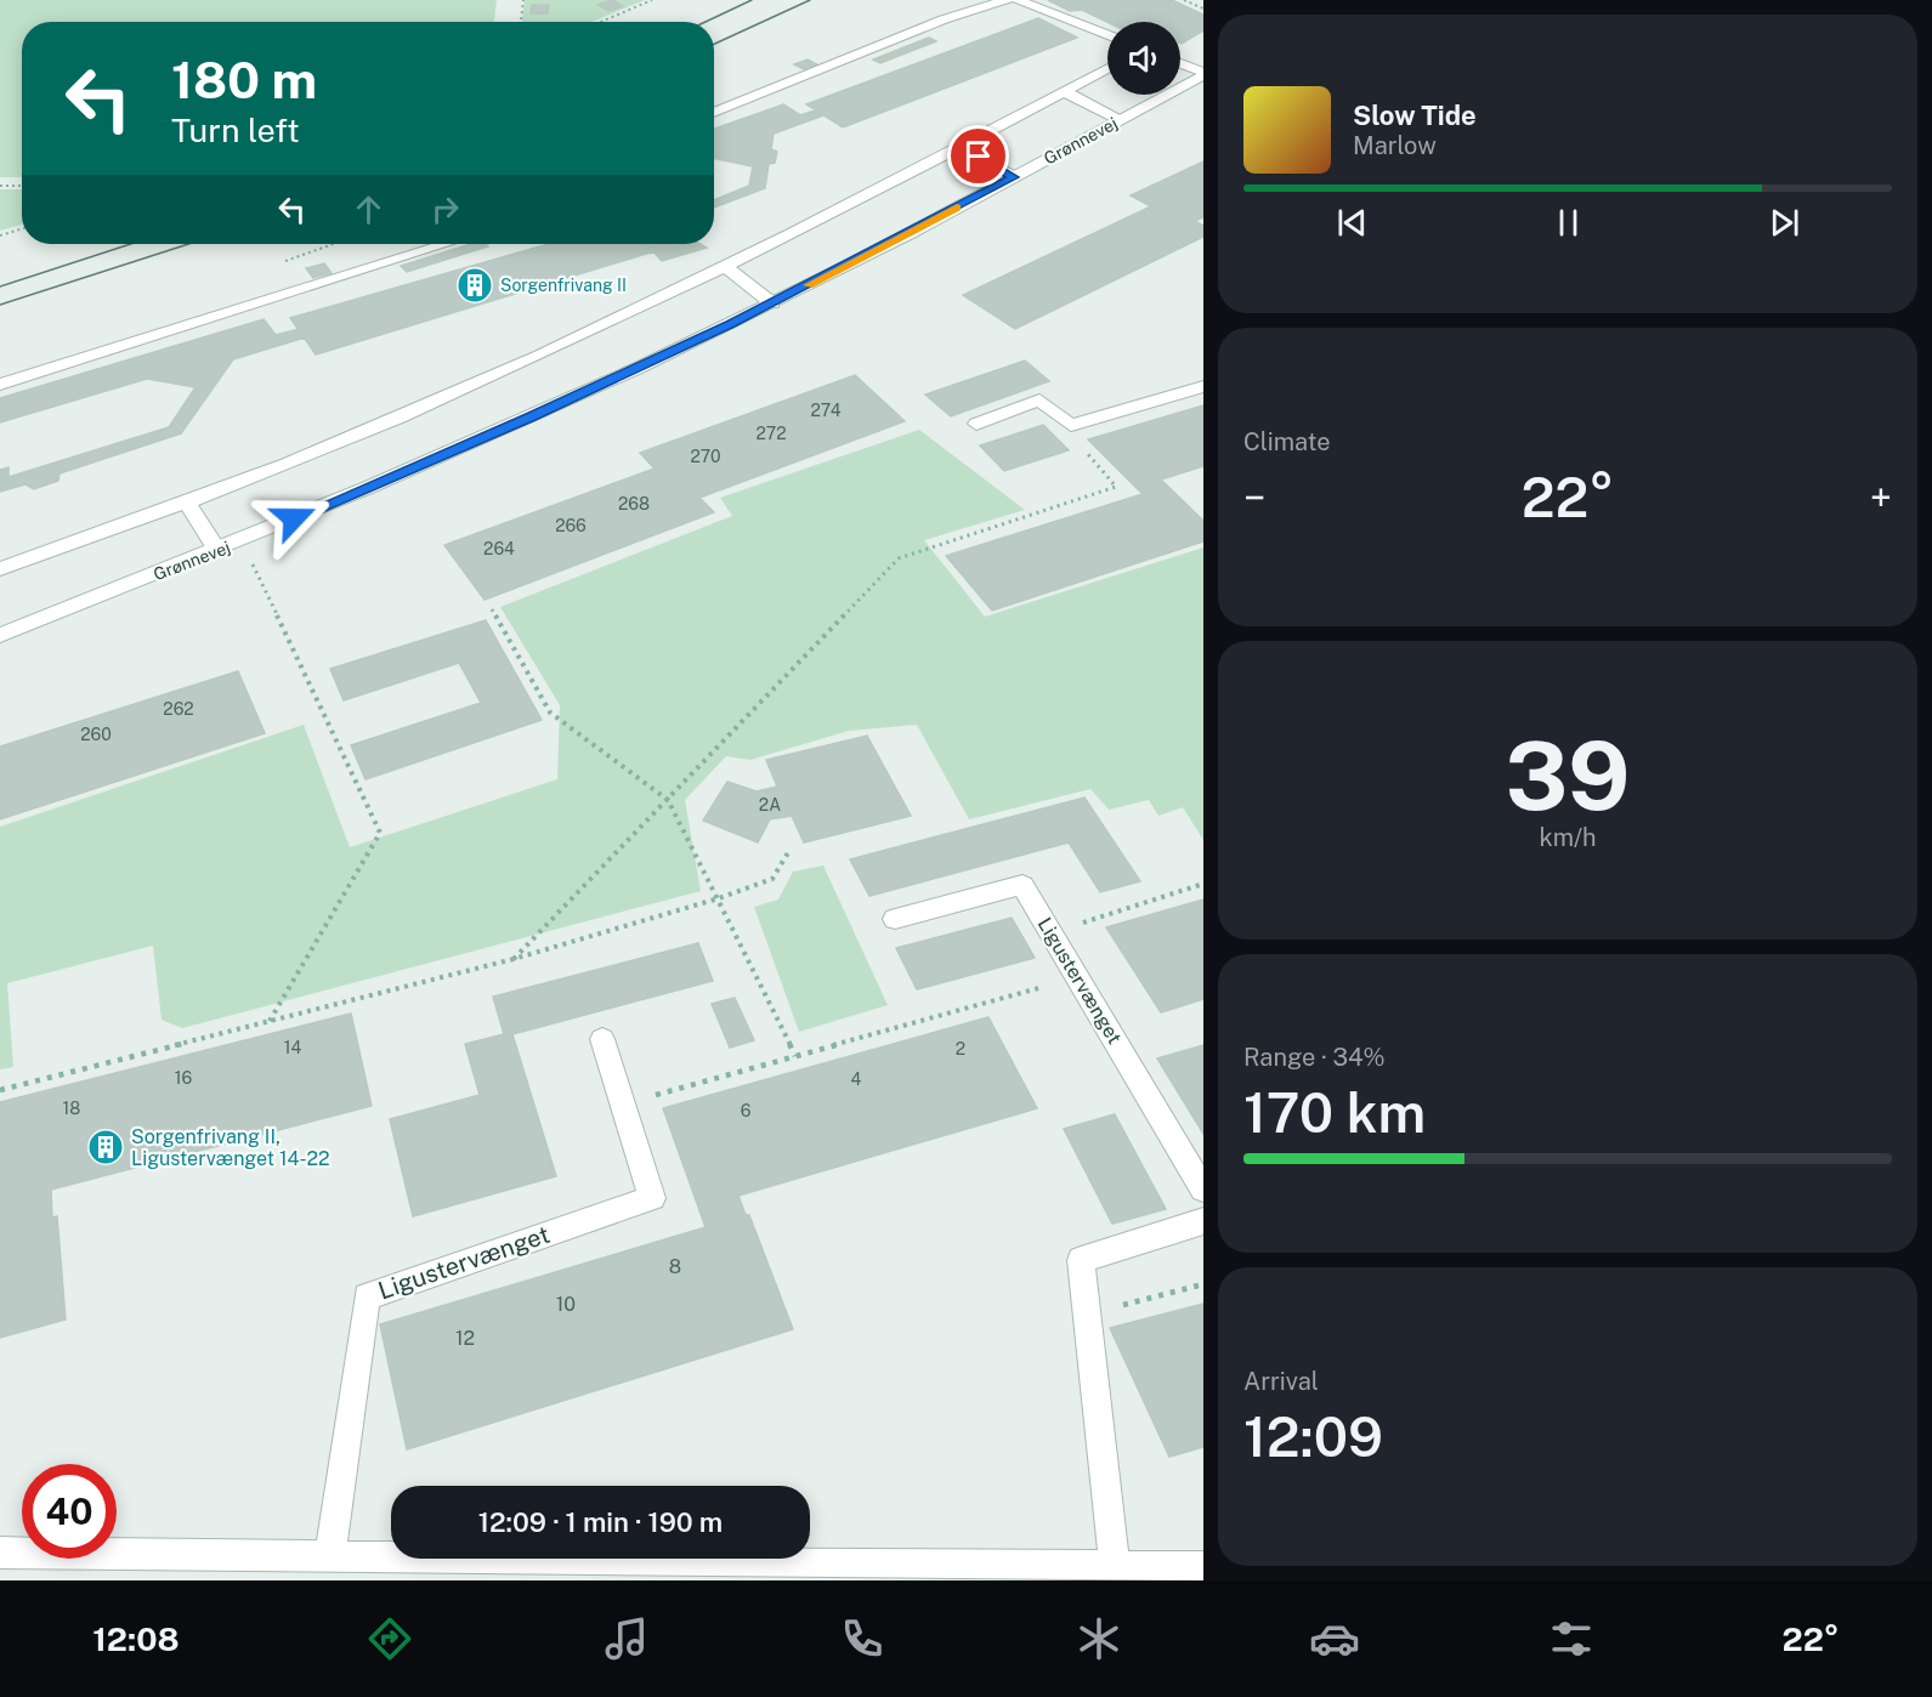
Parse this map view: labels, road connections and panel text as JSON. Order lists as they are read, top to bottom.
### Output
{
  "streets": {
    "street": ["Grønnevej", "Ligustervænget"]
  },
  "places": {
    "building": ["Sorgenfrivang II", "Sorgenfrivang II, Ligustervænget 14-22"]
  },
  "house_numbers": [
    "274",
    "272",
    "270",
    "268",
    "266",
    "264",
    "262",
    "260",
    "2A",
    "14",
    "2",
    "16",
    "4",
    "18",
    "6",
    "8",
    "10",
    "12"
  ],
  "page": {
    "turn": ["180 m", "Turn left"],
    "song": ["Slow Tide", "Marlow"],
    "tile": [
      "Climate",
      ["39", "km/h"],
      ["Range · 34%", "170 km"],
      ["Arrival", "12:09"]
    ],
    "heat": ["−", "22°", "+"],
    "limit": "40",
    "trip": "12:09 · 1 min · 190 m",
    "tabs": ["12:08", "22°"]
  }
}
